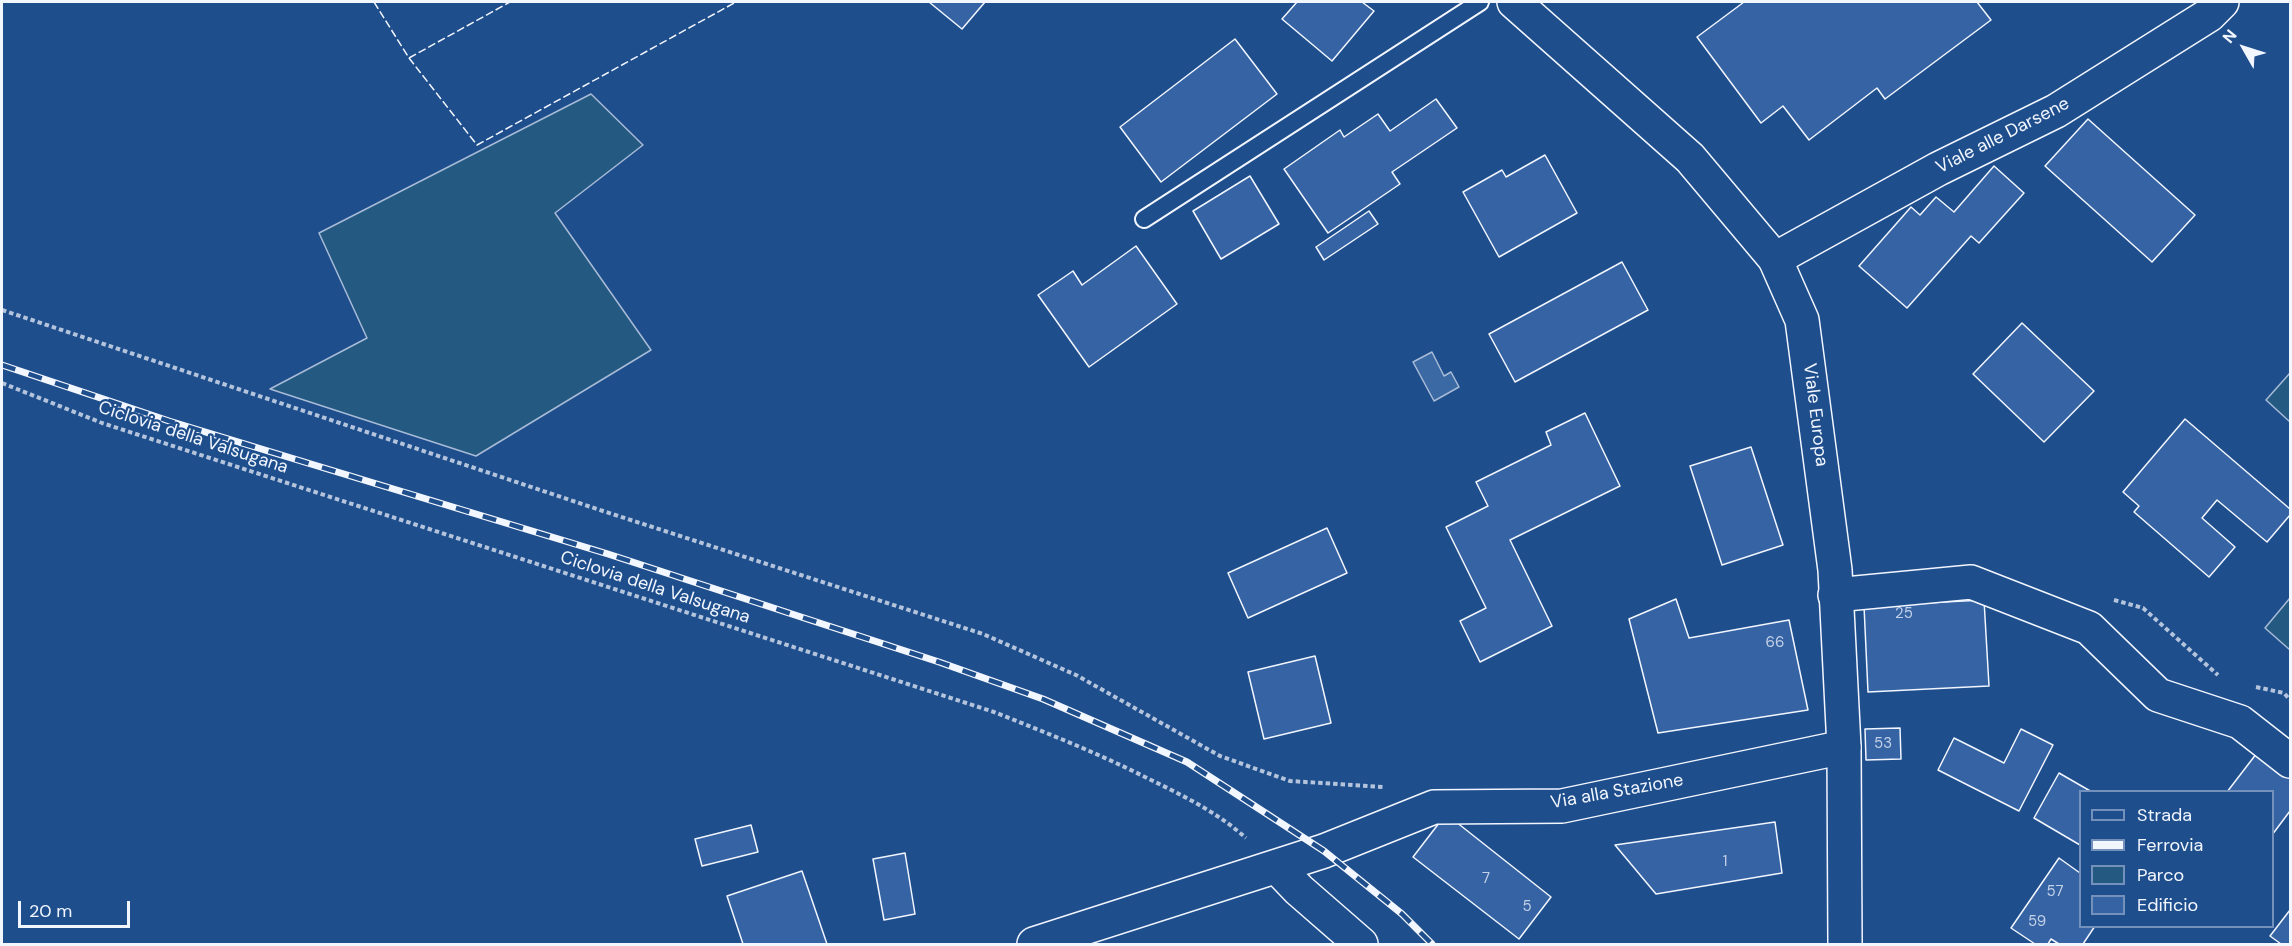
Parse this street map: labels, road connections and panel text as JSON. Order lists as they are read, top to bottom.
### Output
{
  "streets": {
    "street": ["Viale alle Darsene", "Viale Europa", "Via alla Stazione"],
    "path": ["Ciclovia della Valsugana"]
  },
  "crossings": [
    ["Viale alle Darsene", "Viale Europa"],
    ["Viale Europa", "Via alla Stazione"],
    ["Ciclovia della Valsugana", "Via alla Stazione"]
  ],
  "house_numbers": [
    "25",
    "66",
    "53",
    "1",
    "7",
    "57",
    "5",
    "59"
  ],
  "legend": [
    "Strada",
    "Ferrovia",
    "Parco",
    "Edificio"
  ],
  "scale_bar": "20 m",
  "north": "top left"
}
